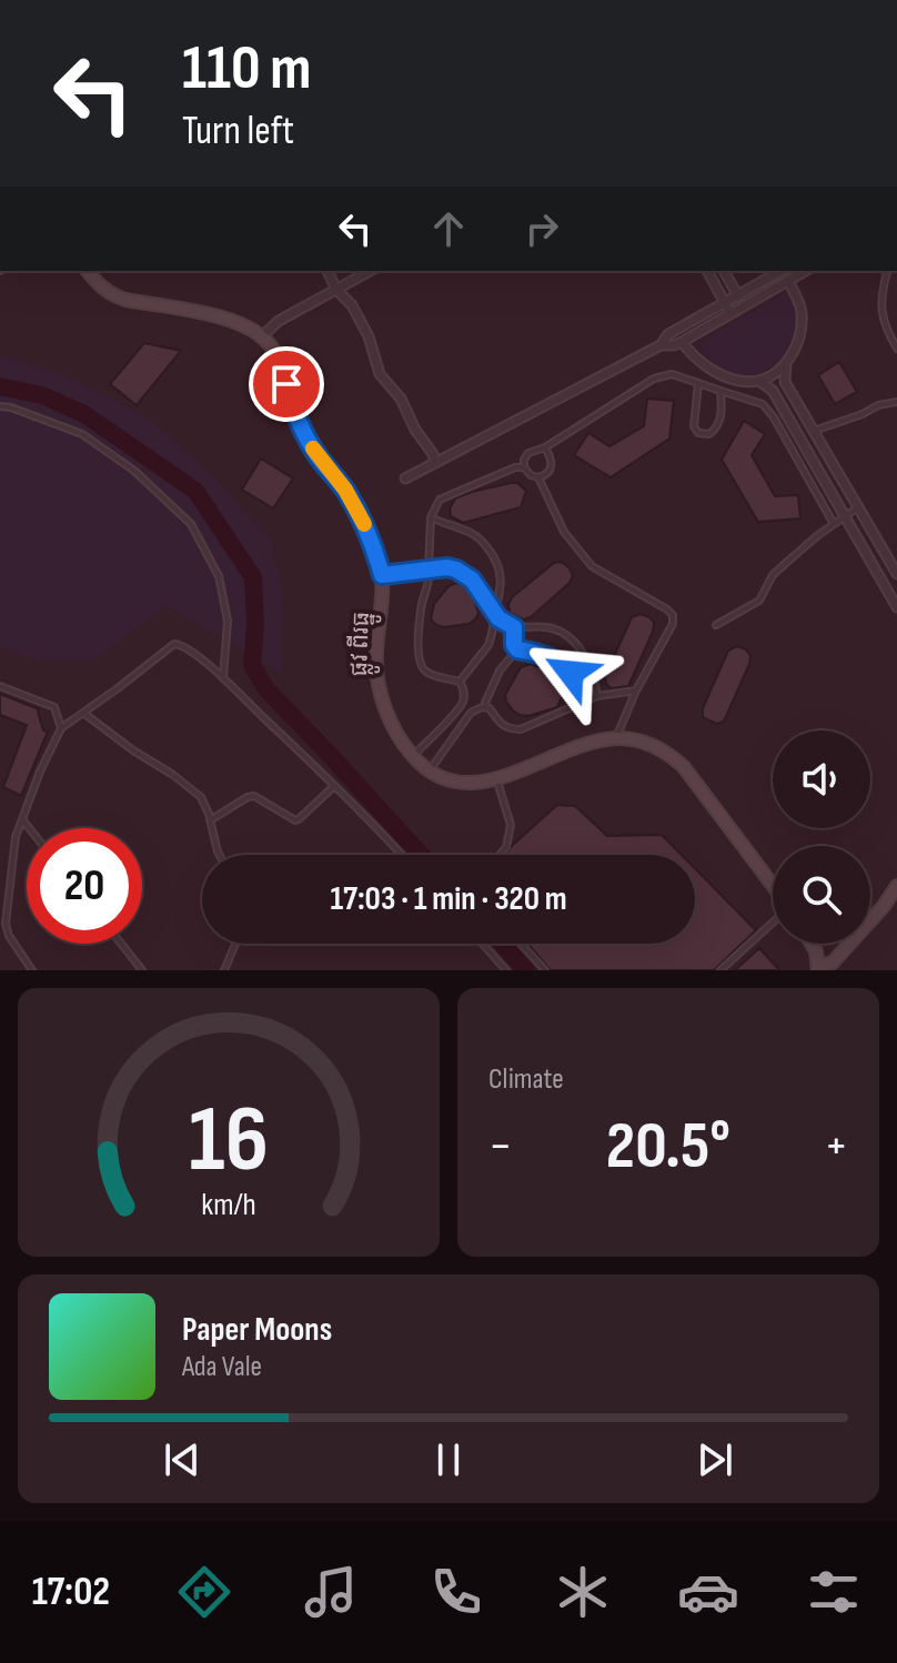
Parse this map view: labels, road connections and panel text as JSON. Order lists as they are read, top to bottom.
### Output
{
  "streets": {
    "main road": ["ផ្លូវ ពីរធ្នូ"]
  },
  "page": {
    "turn": ["110 m", "Turn left"],
    "limit": "20",
    "trip": "17:03 · 1 min · 320 m",
    "tile": "Climate",
    "heat": ["−", "20.5°", "+"],
    "song": ["Paper Moons", "Ada Vale"],
    "tabs": "17:02",
    "gauge": ["16", "km/h"]
  }
}
